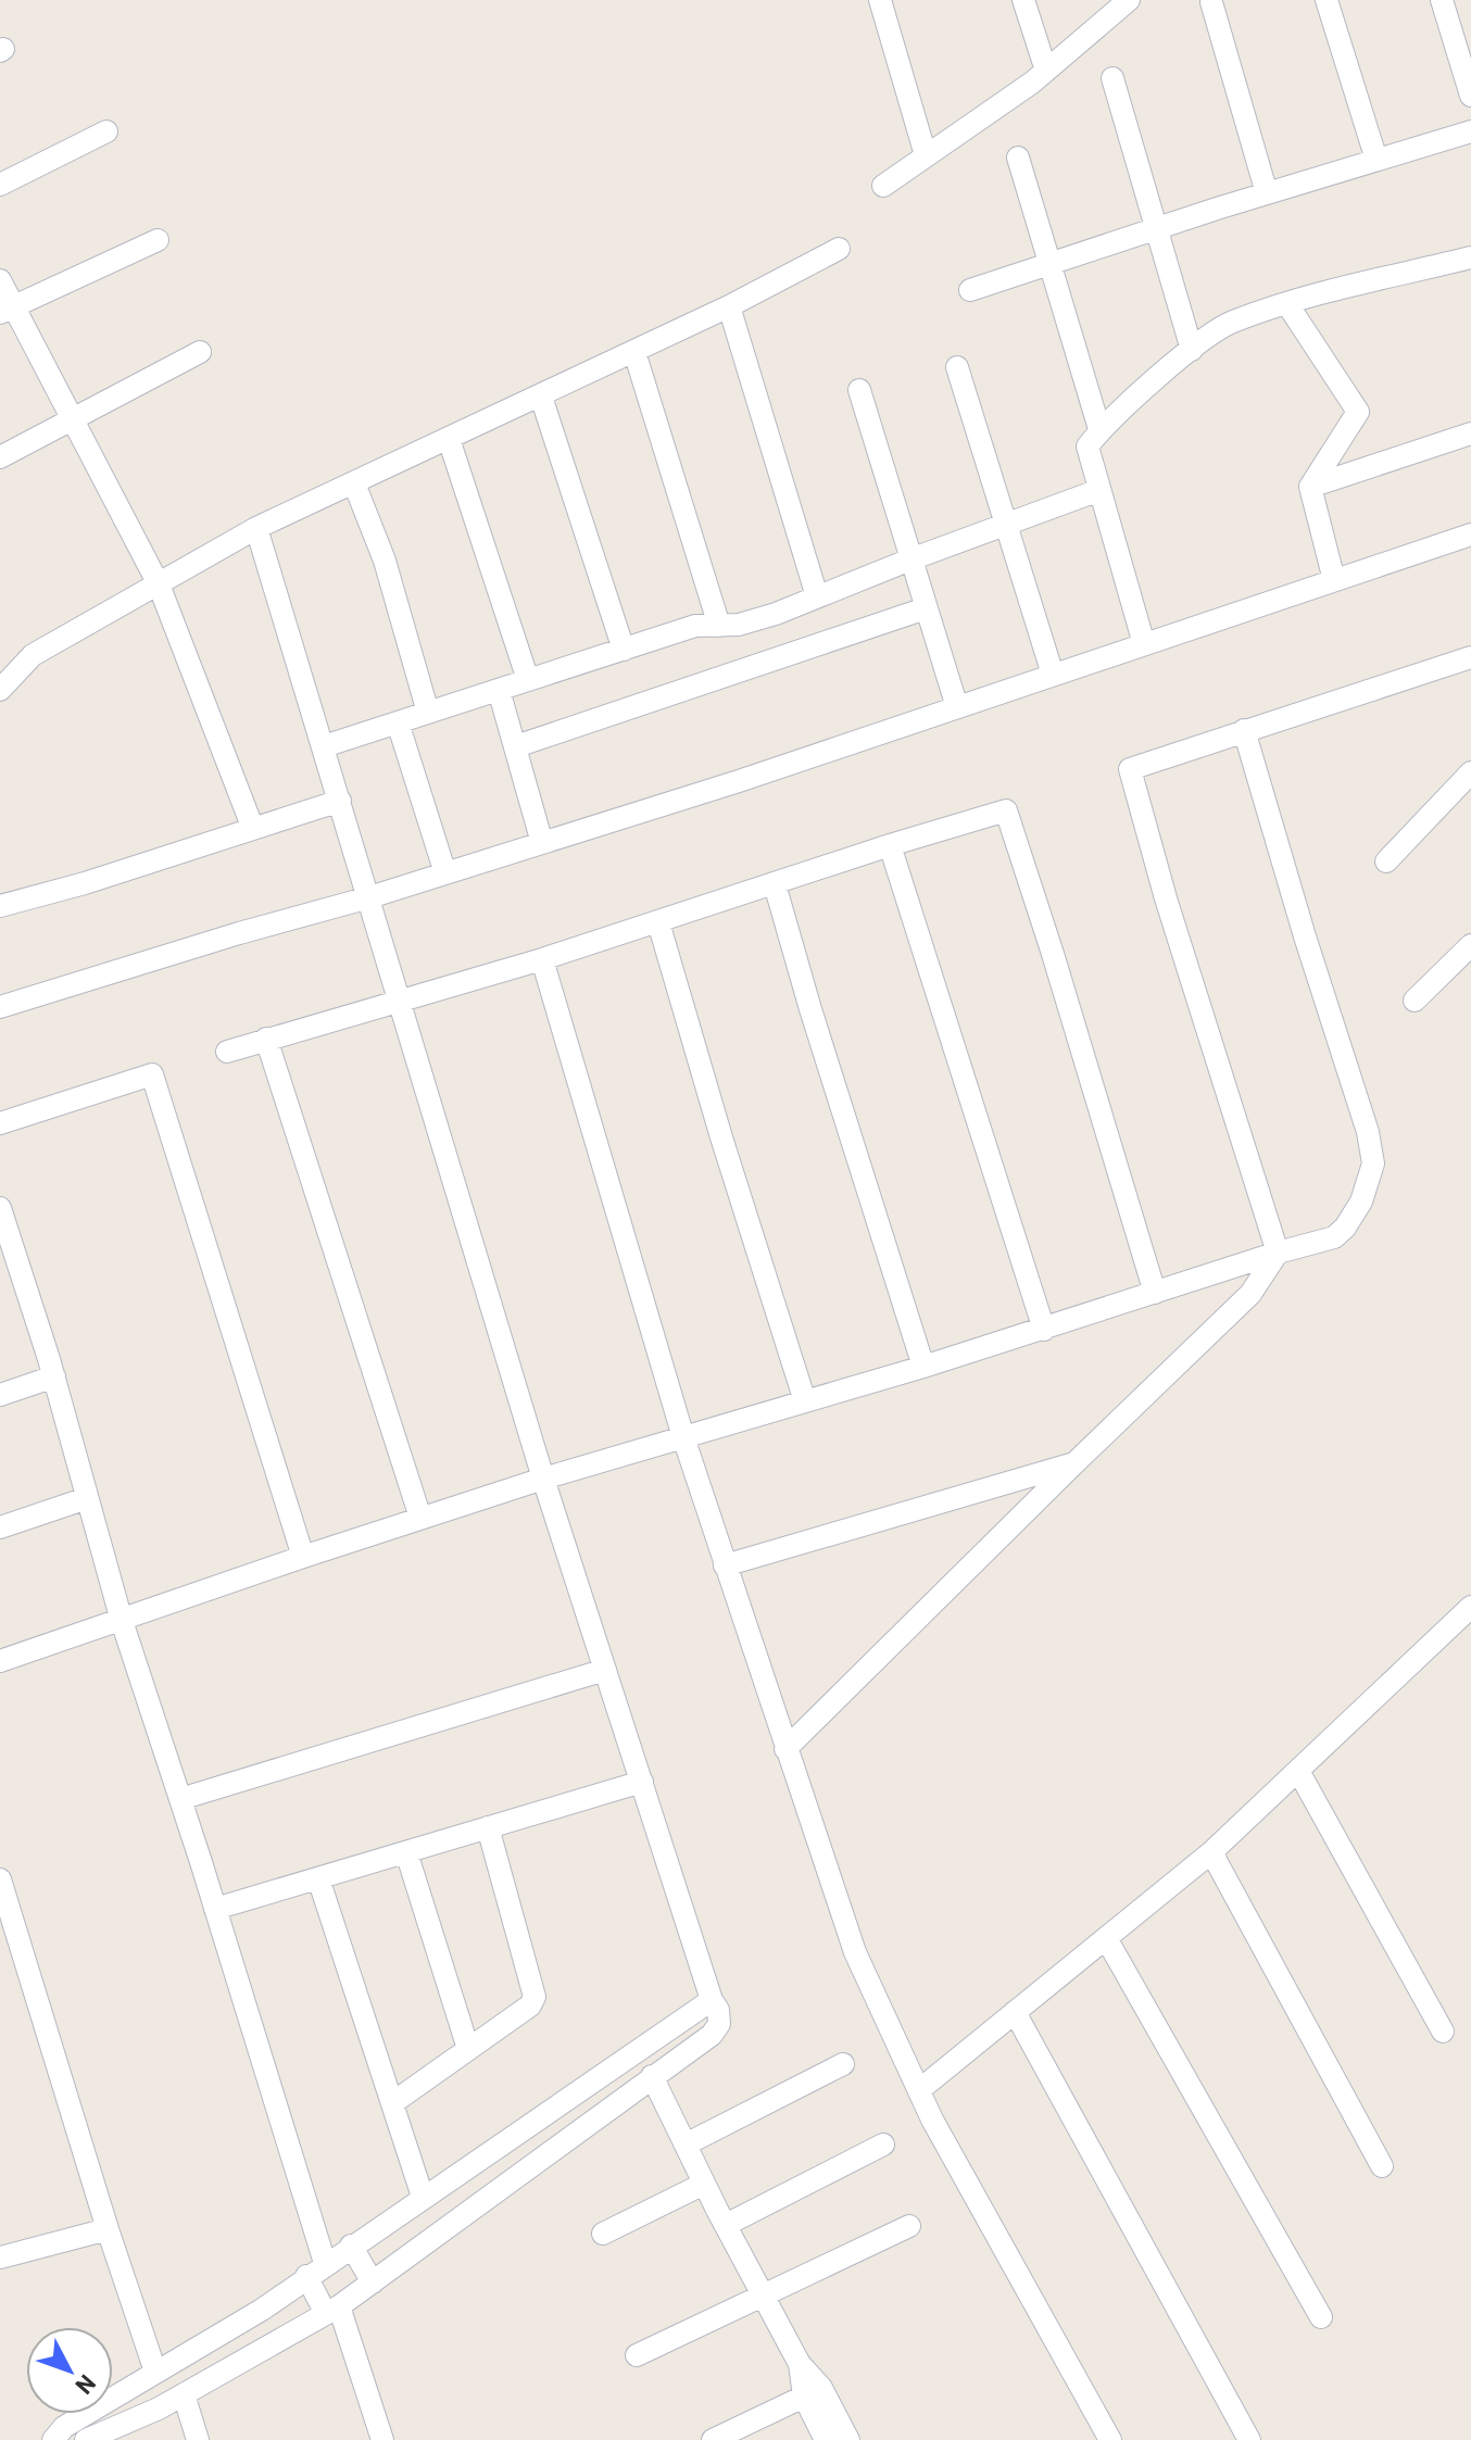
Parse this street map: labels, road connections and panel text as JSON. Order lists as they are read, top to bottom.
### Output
{
  "north": "bottom right"
}
